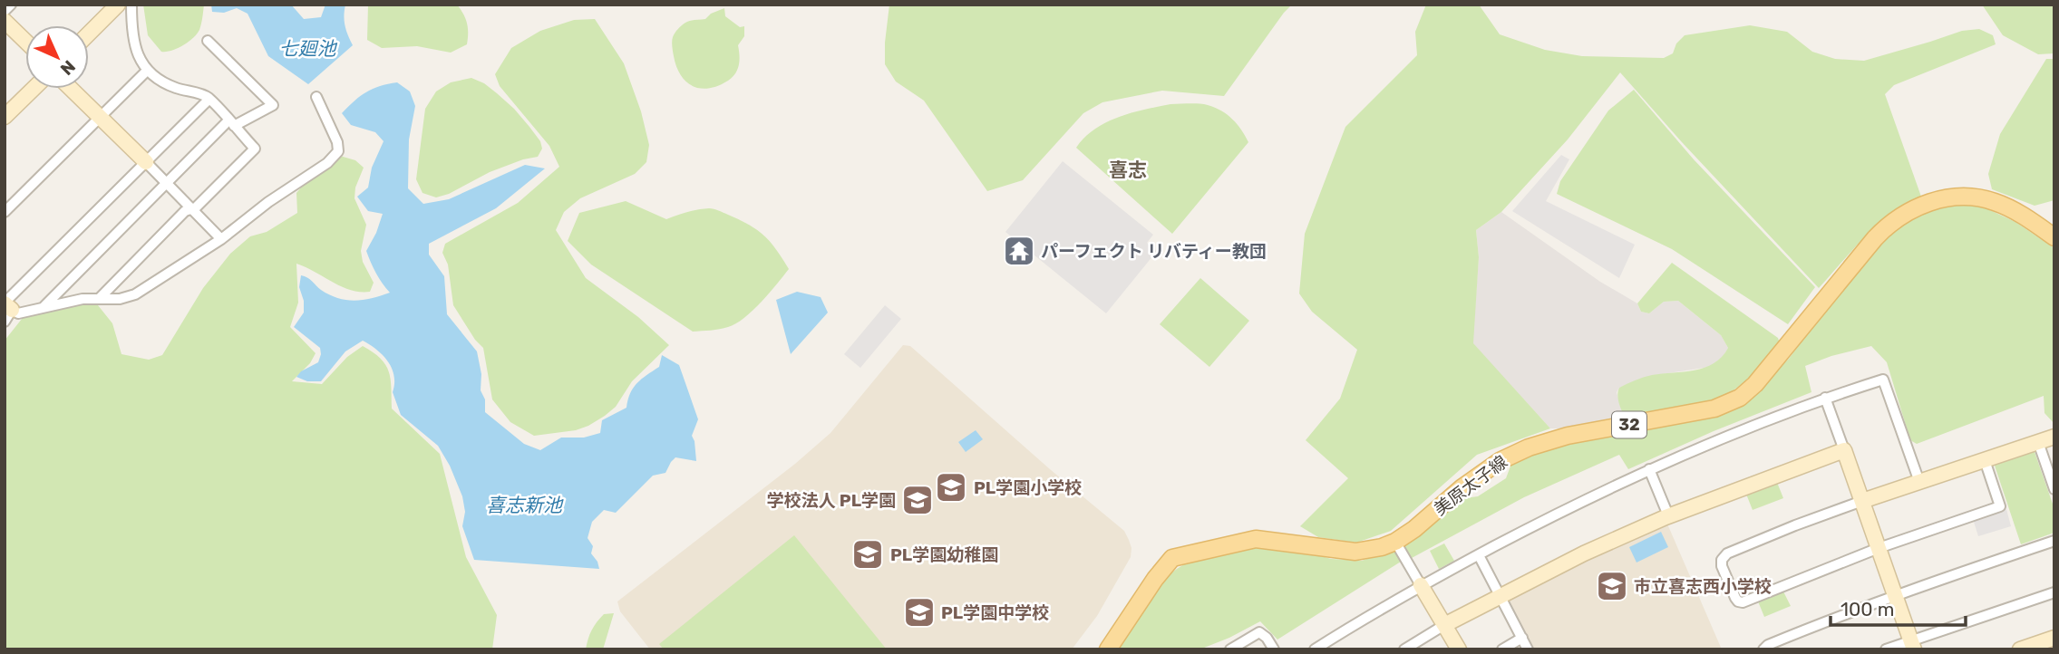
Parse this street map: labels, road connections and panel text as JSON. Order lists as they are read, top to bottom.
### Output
{
  "streets": {
    "main road": ["32", "美原太子線"]
  },
  "districts": ["喜志"],
  "water": ["七廻池", "喜志新池"],
  "places": {
    "temple": ["パーフェクト リバティー教団"],
    "school or university": [
      "PL学園小学校",
      "学校法人 PL学園",
      "PL学園幼稚園",
      "市立喜志西小学校",
      "PL学園中学校"
    ]
  },
  "scale_bar": "100 m",
  "north": "bottom right"
}
